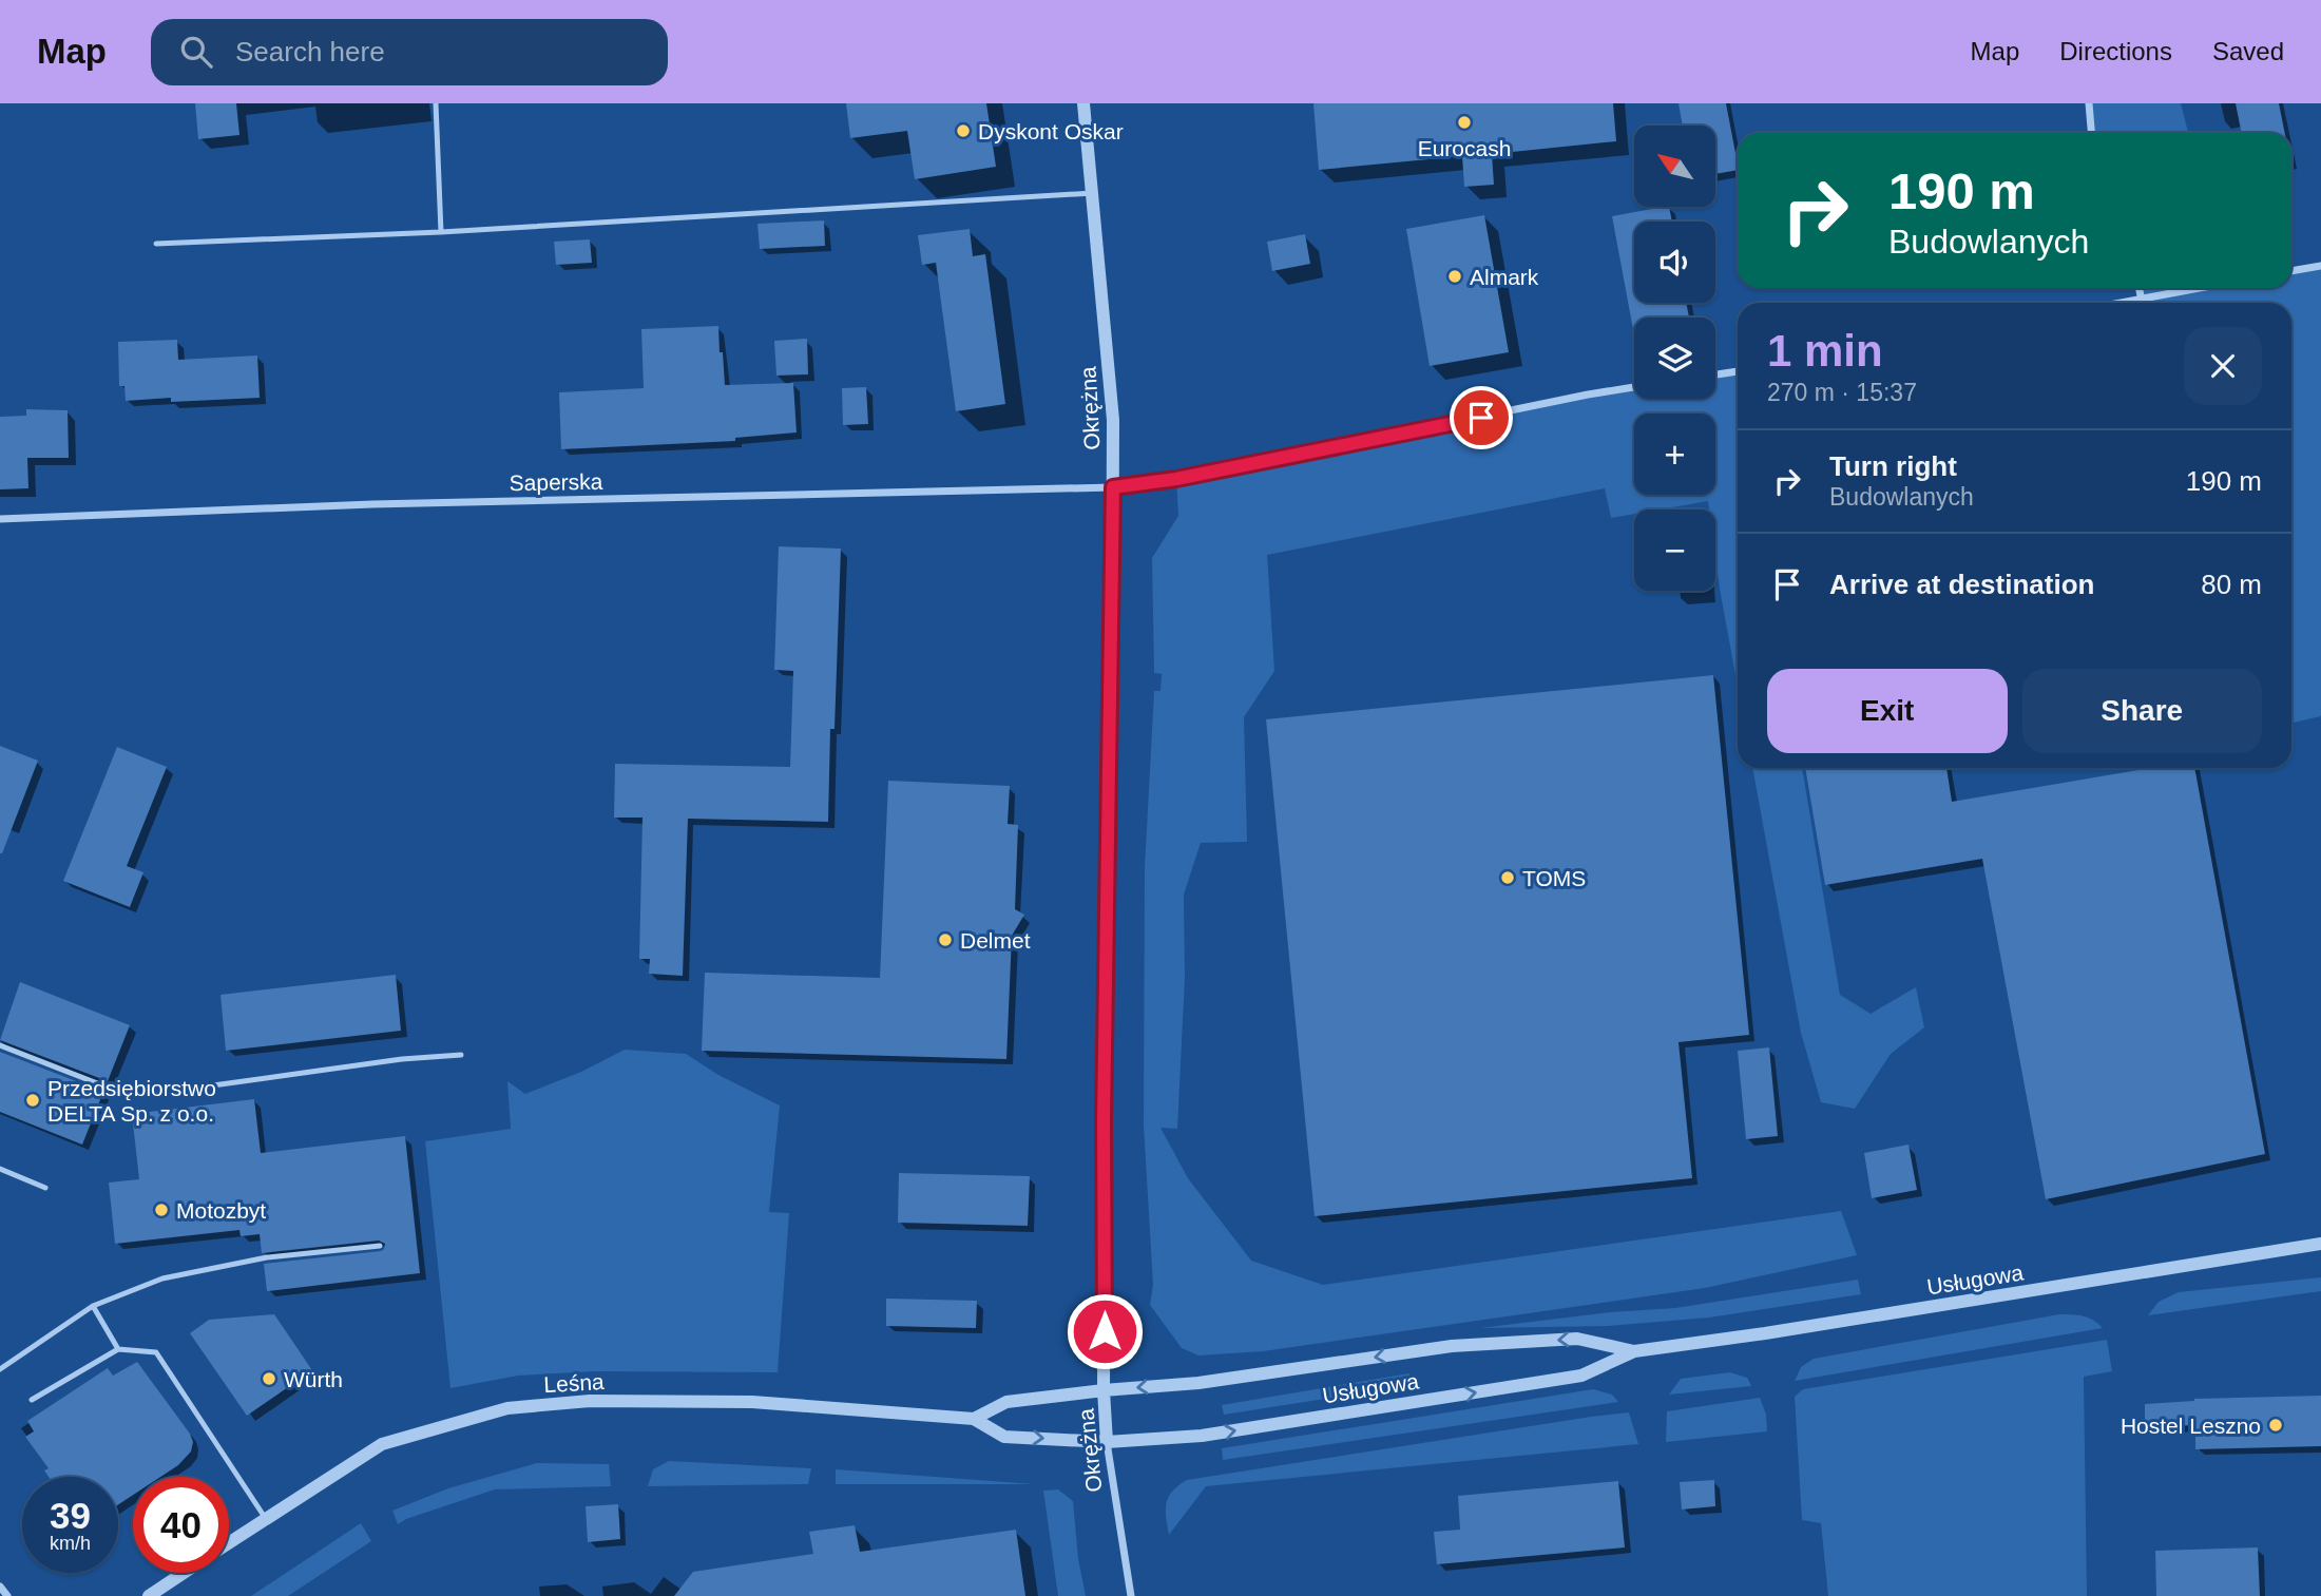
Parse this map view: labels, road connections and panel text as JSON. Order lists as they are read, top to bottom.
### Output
{
  "streets": {
    "street": [
      "Okrężna",
      "Saperska",
      "Usługowa",
      "Leśna"
    ]
  },
  "crossings": [
    ["Okrężna", "Saperska"],
    ["Okrężna", "Usługowa"],
    ["Okrężna", "Leśna"],
    ["Usługowa", "Leśna"]
  ],
  "places": [
    "Eurocash",
    "Dyskont Oskar",
    "Almark",
    "TOMS",
    "Delmet",
    "Przedsiębiorstwo DELTA Sp. z o.o.",
    "Motozbyt",
    "Würth",
    "Hostel Leszno"
  ],
  "north": "top left",
  "page": {
    "header": "Map",
    "search": "Search here",
    "nav": ["Map", "Directions", "Saved"],
    "map_buttons": ["+", "−"],
    "turn": ["190 m", "Budowlanych"],
    "heading": ["1 min", "270 m · 15:37"],
    "list": [
      {
        "name": "Turn right",
        "note": "Budowlanych",
        "value": "190 m"
      },
      {
        "name": "Arrive at destination",
        "value": "80 m"
      }
    ],
    "buttons": ["Exit", "Share"],
    "speed": "39 km/h",
    "limit": "40"
  }
}
